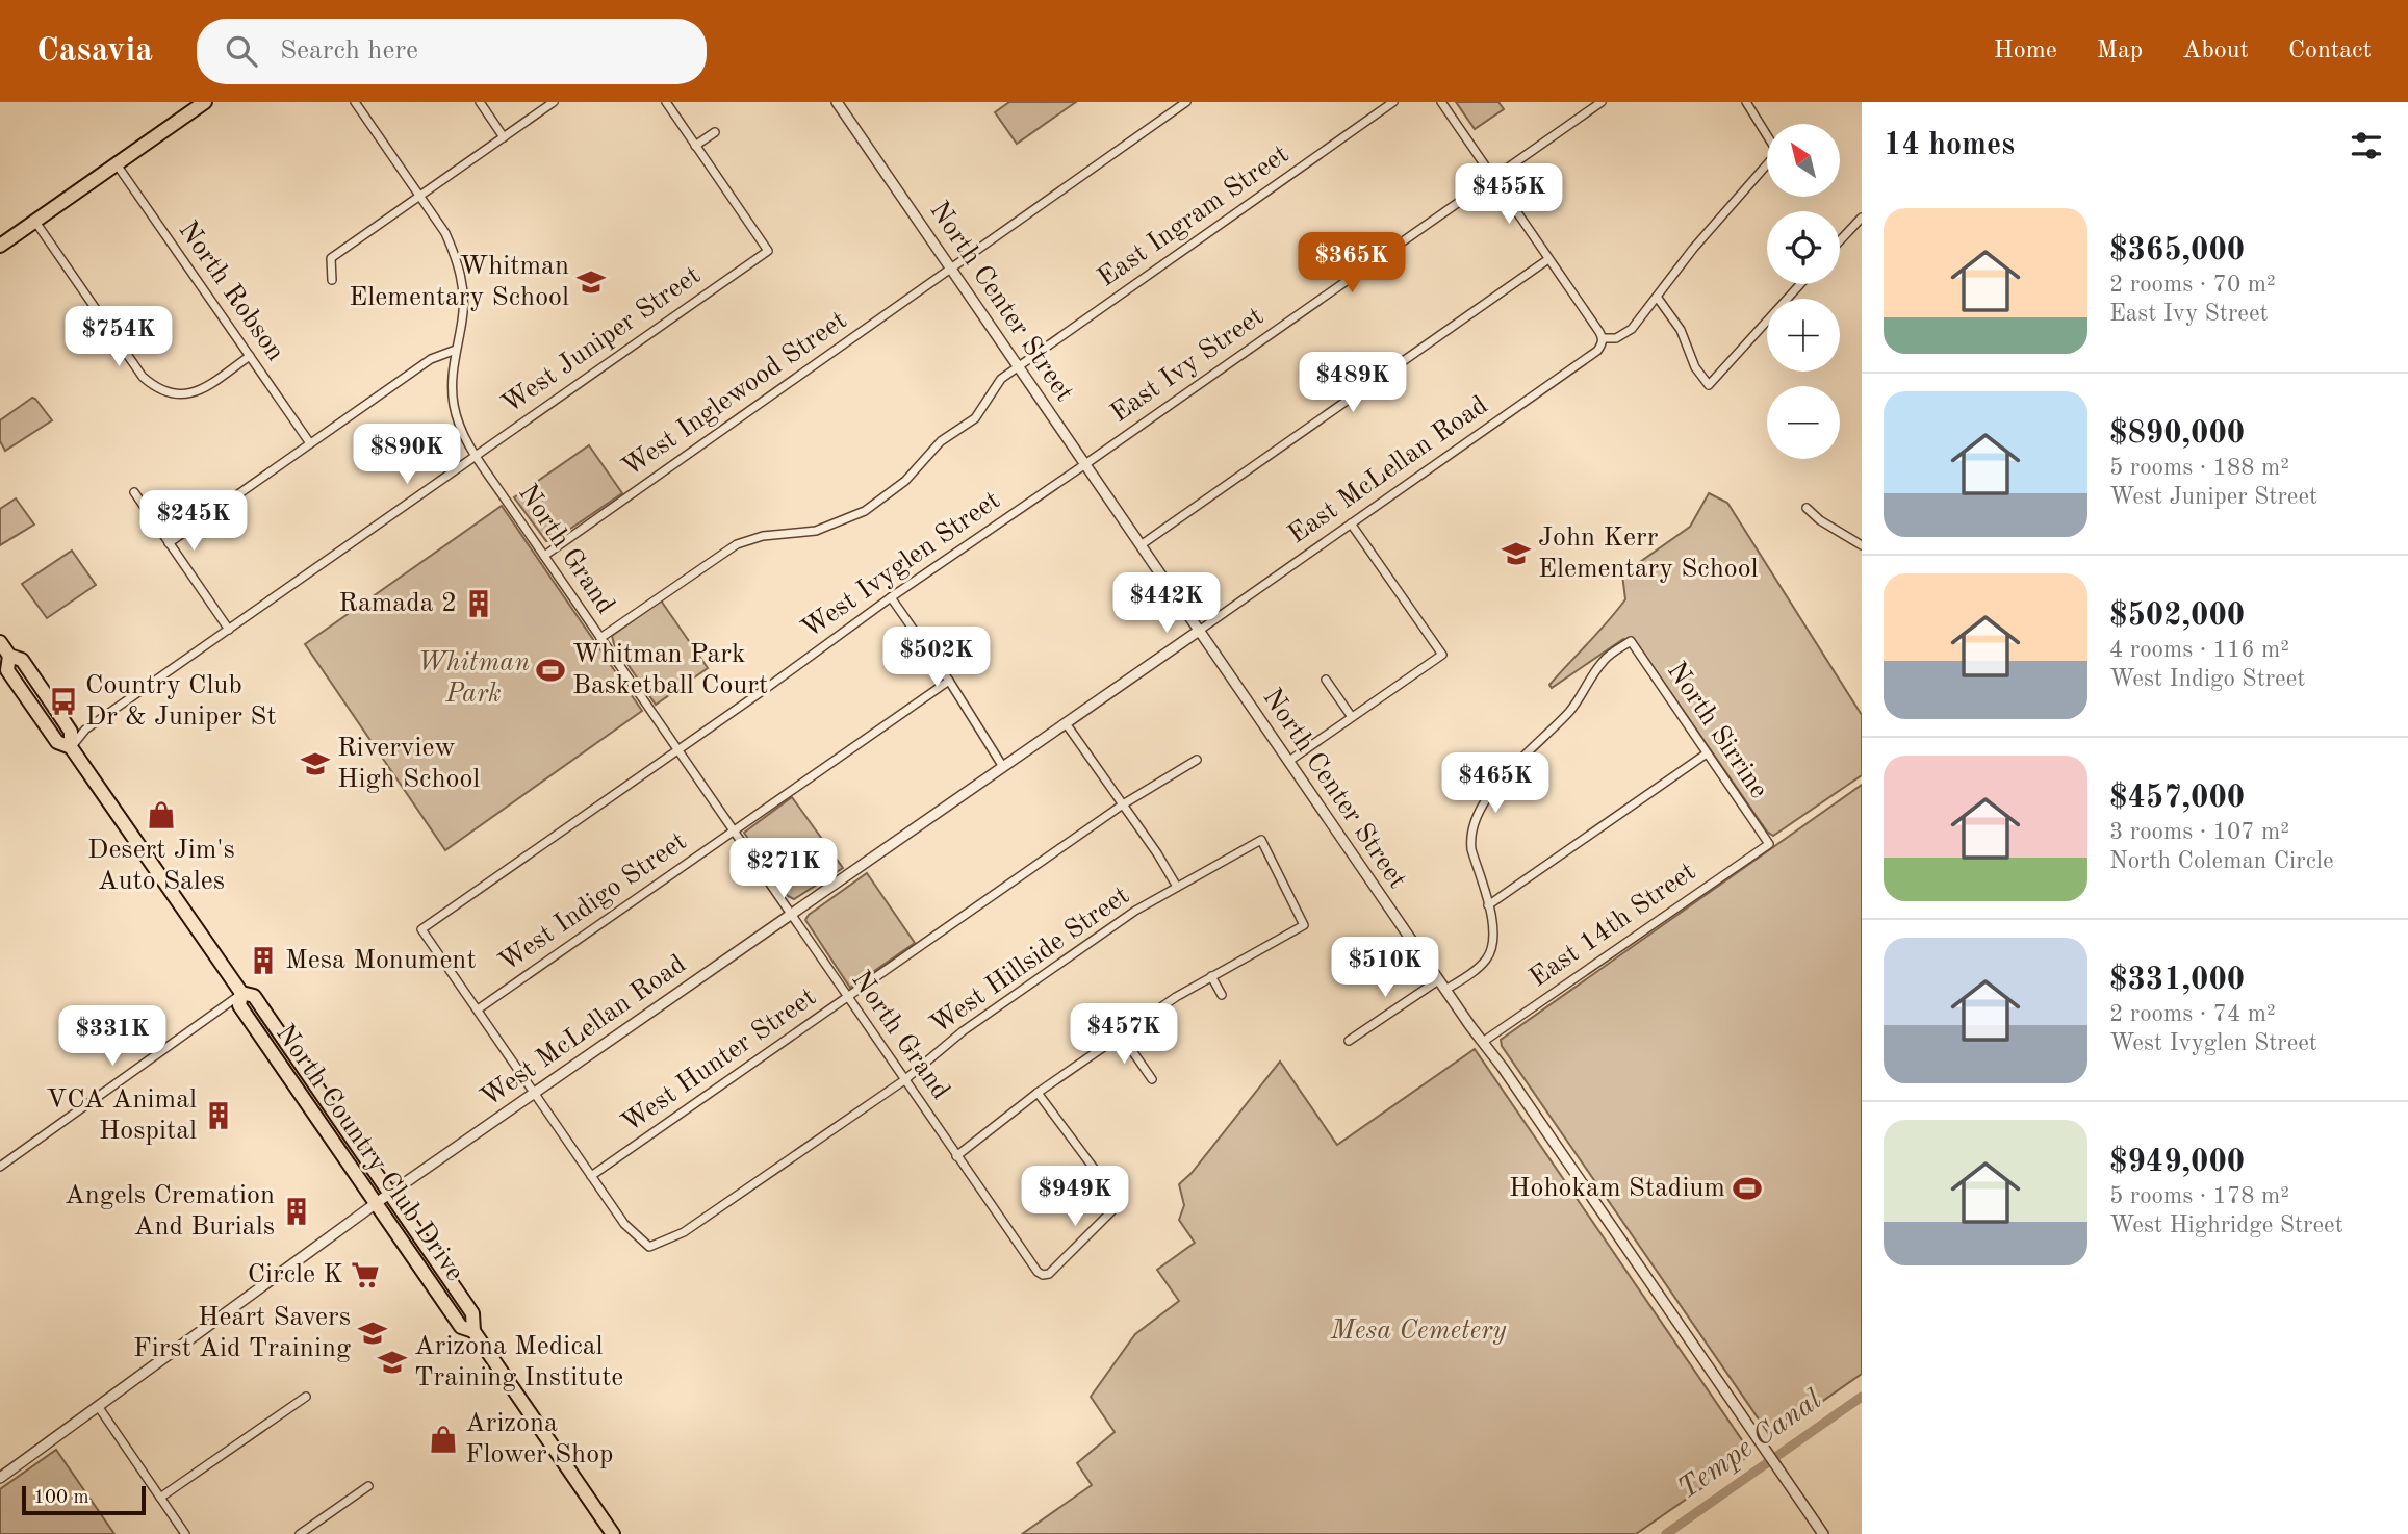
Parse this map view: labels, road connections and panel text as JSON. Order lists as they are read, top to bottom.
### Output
{
  "streets": {
    "main road": ["North Country Club Drive"],
    "street": [
      "East Ingram Street",
      "North Robson",
      "North Center Street",
      "West Juniper Street",
      "East Ivy Street",
      "West Inglewood Street",
      "East McLellan Road",
      "North Grand",
      "West Ivyglen Street",
      "North Sirrine",
      "West Indigo Street",
      "East 14th Street",
      "West Hillside Street",
      "West McLellan Road",
      "West Hunter Street"
    ]
  },
  "crossings": [
    ["East Ingram Street", "North Center Street"],
    ["East Ingram Street", "North Grand"],
    ["North Center Street", "East Ivy Street"],
    ["North Center Street", "West Inglewood Street"],
    ["North Center Street", "East McLellan Road"],
    ["North Center Street", "West Ivyglen Street"],
    ["North Center Street", "East 14th Street"],
    ["North Center Street", "West McLellan Road"],
    ["West Juniper Street", "North Grand"],
    ["West Juniper Street", "North Country Club Drive"],
    ["East Ivy Street", "West Ivyglen Street"],
    ["West Inglewood Street", "North Grand"],
    ["East McLellan Road", "West McLellan Road"],
    ["North Grand", "West Ivyglen Street"],
    ["North Grand", "West Indigo Street"],
    ["North Grand", "West Hillside Street"],
    ["North Grand", "West McLellan Road"],
    ["North Grand", "West Hunter Street"],
    ["West Ivyglen Street", "West Indigo Street"],
    ["North Sirrine", "East 14th Street"],
    ["West Hillside Street", "West Hunter Street"],
    ["West McLellan Road", "North Country Club Drive"]
  ],
  "water": ["Tempe Canal"],
  "parks": ["Whitman Park", "Mesa Cemetery"],
  "places": {
    "school or university": [
      "Whitman Elementary School",
      "John Kerr Elementary School",
      "Riverview High School",
      "Heart Savers First Aid Training",
      "Arizona Medical Training Institute"
    ],
    "building": [
      "Ramada 2",
      "Mesa Monument",
      "VCA Animal Hospital",
      "Angels Cremation And Burials"
    ],
    "sports": ["Whitman Park Basketball Court", "Hohokam Stadium"],
    "bus stop": ["Country Club Dr & Juniper St"],
    "shop": ["Desert Jim's Auto Sales", "Arizona Flower Shop"],
    "supermarket": ["Circle K"]
  },
  "scale_bar": "100 m",
  "north": "top left",
  "page": {
    "header": "Casavia",
    "search": "Search here",
    "nav": [
      "Home",
      "Map",
      "About",
      "Contact"
    ],
    "heading": "14 homes",
    "map_buttons": ["+", "−"],
    "price": [
      "$455K",
      "$365K",
      "$754K",
      "$489K",
      "$890K",
      "$245K",
      "$442K",
      "$502K",
      "$465K",
      "$271K",
      "$510K",
      "$457K",
      "$331K",
      "$949K"
    ],
    "list": [
      {
        "name": "$365,000",
        "note": "2 rooms · 70 m² · East Ivy Street"
      },
      {
        "name": "$890,000",
        "note": "5 rooms · 188 m² · West Juniper Street"
      },
      {
        "name": "$502,000",
        "note": "4 rooms · 116 m² · West Indigo Street"
      },
      {
        "name": "$457,000",
        "note": "3 rooms · 107 m² · North Coleman Circle"
      },
      {
        "name": "$331,000",
        "note": "2 rooms · 74 m² · West Ivyglen Street"
      },
      {
        "name": "$949,000",
        "note": "5 rooms · 178 m² · West Highridge Street"
      }
    ],
    "scale": "100 m"
  }
}
